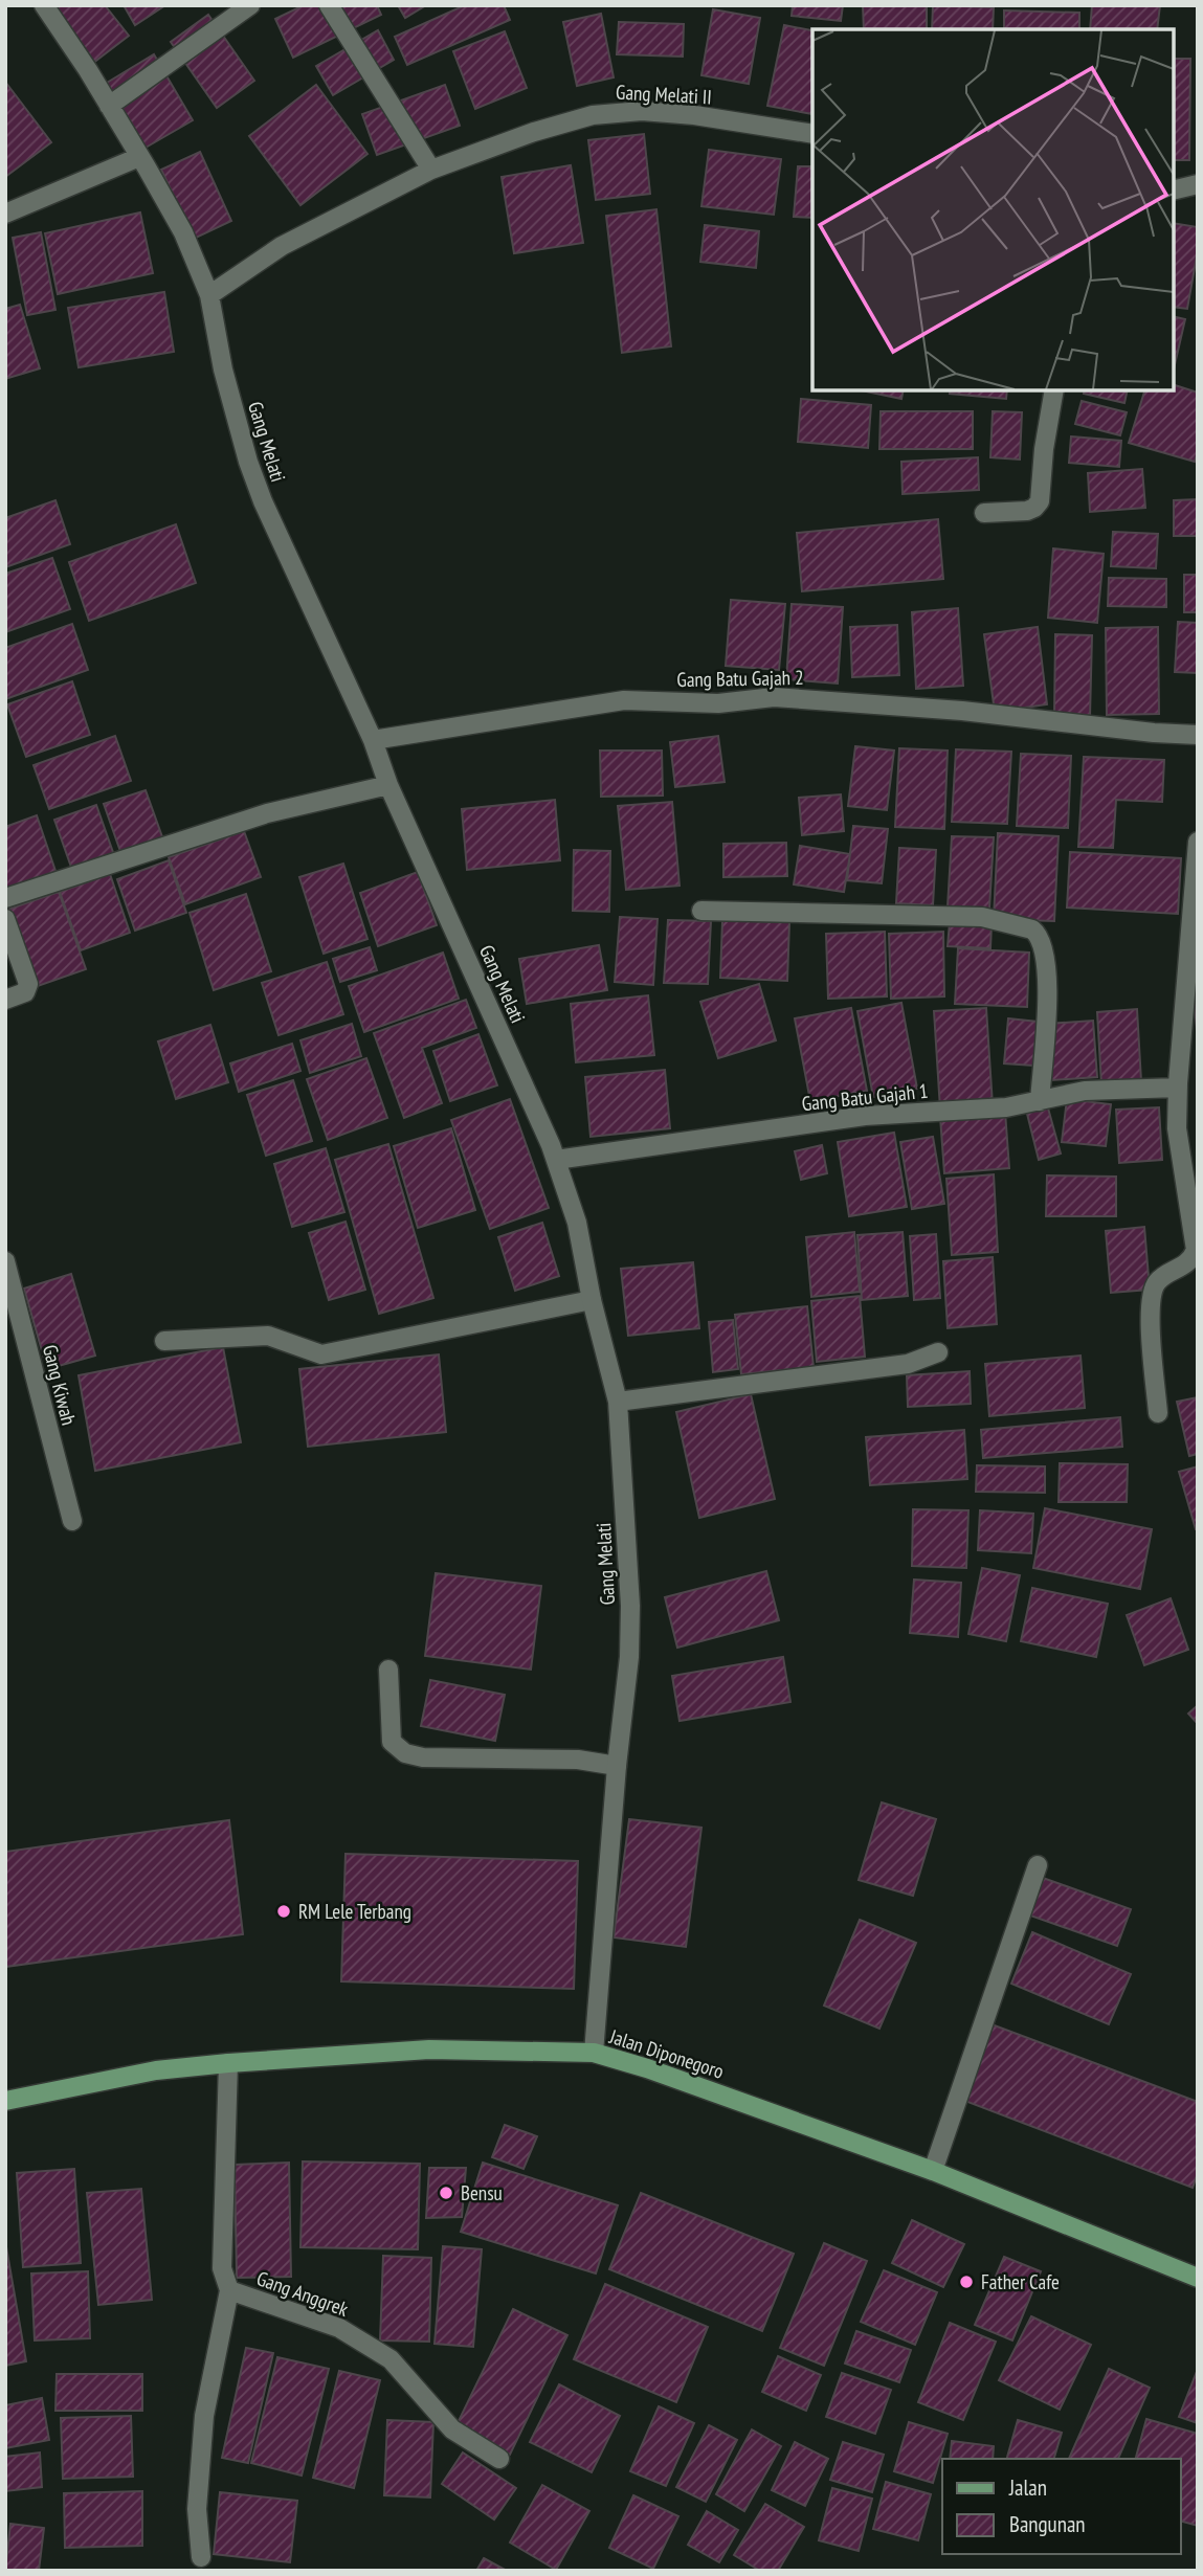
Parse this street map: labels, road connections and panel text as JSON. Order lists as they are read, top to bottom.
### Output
{
  "streets": {
    "main road": ["Jalan Diponegoro"],
    "street": [
      "Gang Melati II",
      "Gang Melati",
      "Gang Batu Gajah 2",
      "Gang Batu Gajah 1",
      "Gang Kiwah",
      "Gang Anggrek"
    ]
  },
  "crossings": [
    ["Gang Melati II", "Gang Melati"],
    ["Gang Melati", "Gang Batu Gajah 2"],
    ["Gang Melati", "Gang Batu Gajah 1"],
    ["Gang Melati", "Jalan Diponegoro"],
    ["Jalan Diponegoro", "Gang Anggrek"]
  ],
  "places": ["RM Lele Terbang", "Bensu", "Father Cafe"],
  "legend": ["Jalan", "Bangunan"]
}
